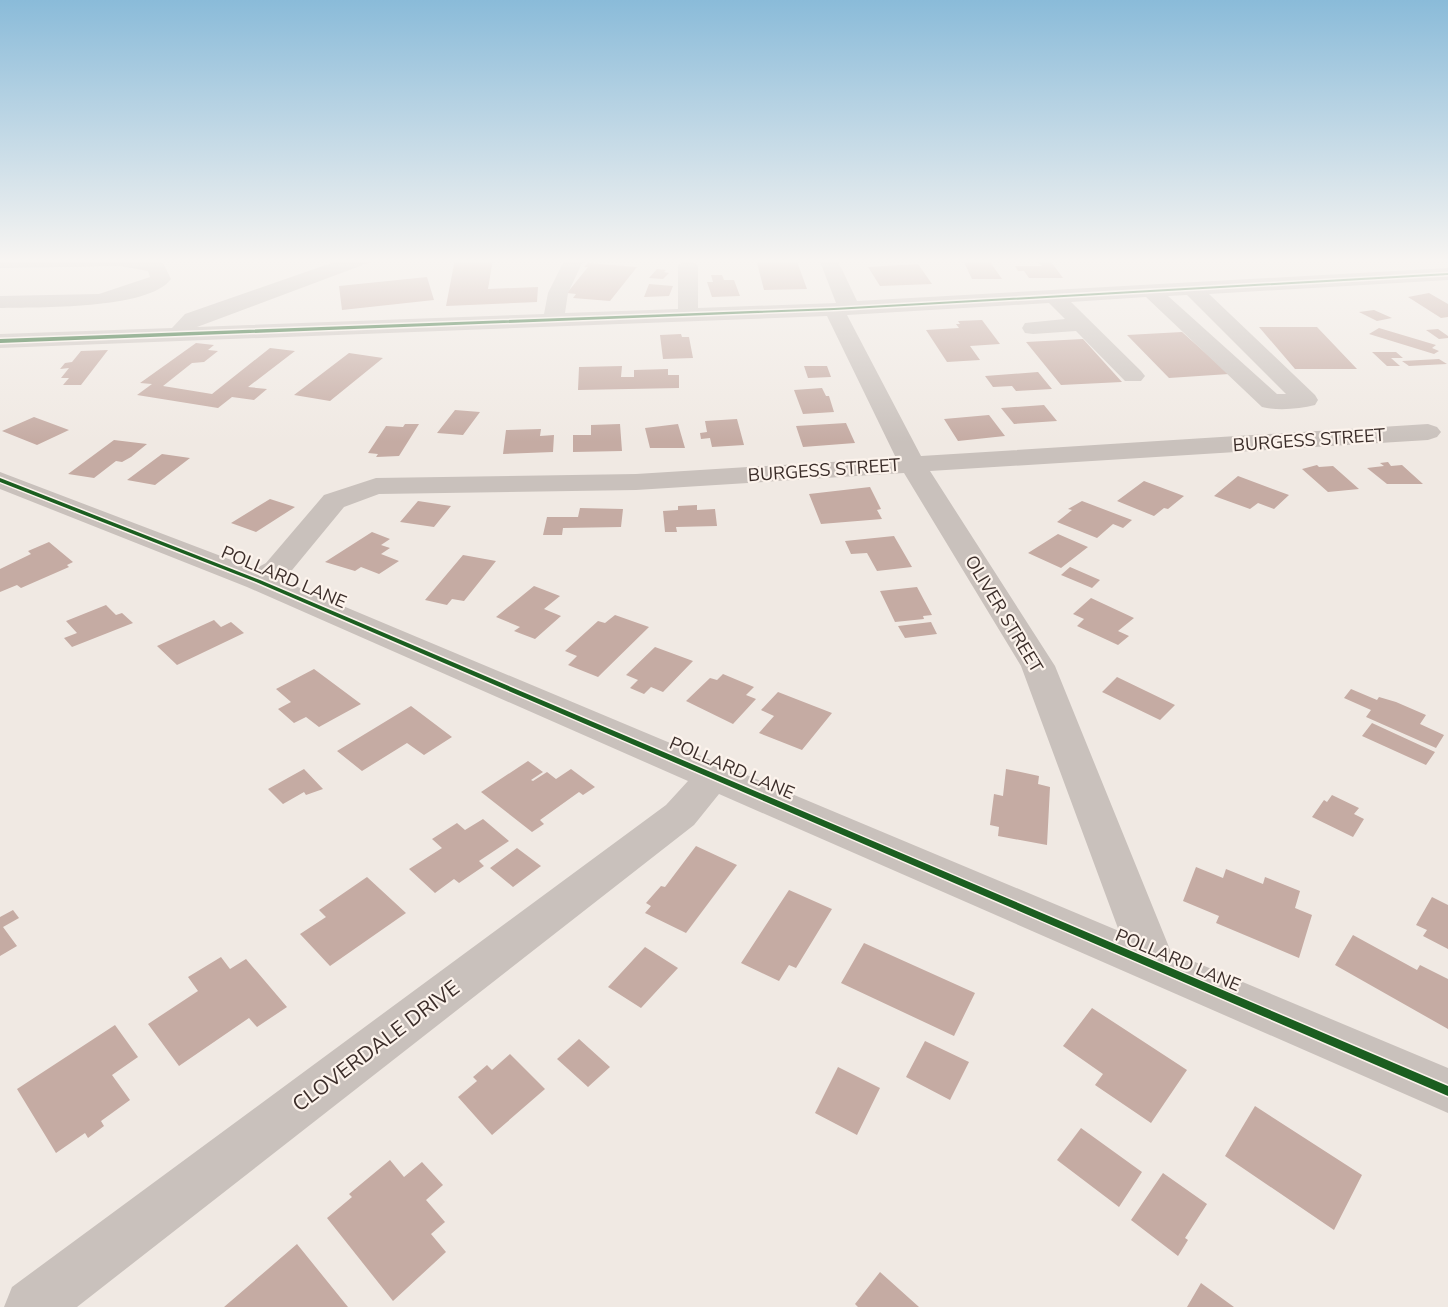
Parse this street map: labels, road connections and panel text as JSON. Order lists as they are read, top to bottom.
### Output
{
  "streets": {
    "street": [
      "BURGESS STREET",
      "POLLARD LANE",
      "OLIVER STREET",
      "CLOVERDALE DRIVE"
    ]
  },
  "crossings": [
    ["BURGESS STREET", "POLLARD LANE"],
    ["BURGESS STREET", "OLIVER STREET"],
    ["POLLARD LANE", "OLIVER STREET"],
    ["POLLARD LANE", "CLOVERDALE DRIVE"]
  ]
}
